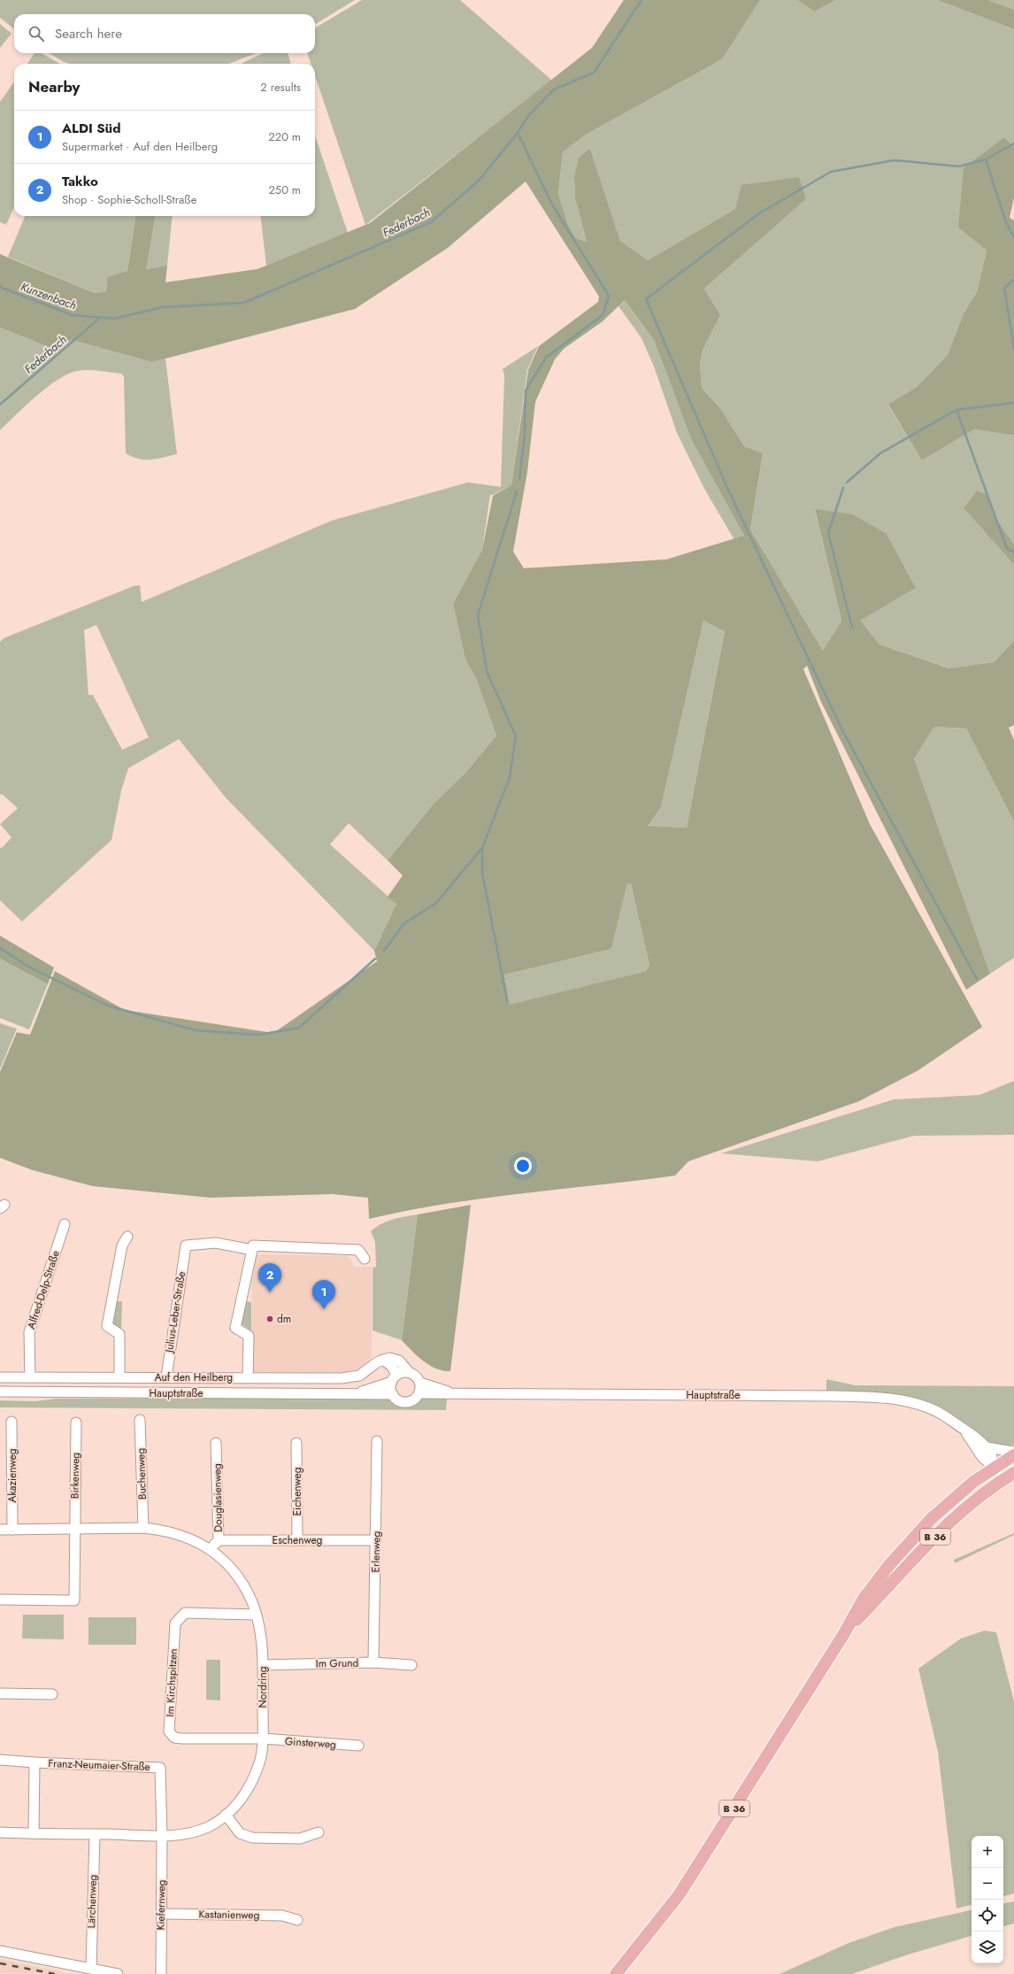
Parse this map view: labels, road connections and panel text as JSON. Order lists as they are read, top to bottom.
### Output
{
  "streets": {
    "main road": ["B 36"],
    "street": [
      "Alfred-Delp-Straße",
      "Julius-Leber-Straße",
      "Auf den Heilberg",
      "Hauptstraße",
      "Buchenweg",
      "Akazienweg",
      "Birkenweg",
      "Eichenweg",
      "Douglasienweg",
      "Eschenweg",
      "Erlenweg",
      "Im Grund",
      "Im Kirchspitzen",
      "Nordring",
      "Ginsterweg",
      "Franz-Neumaier-Straße",
      "Lärchenweg",
      "Kiefernweg",
      "Kastanienweg"
    ]
  },
  "crossings": [
    ["Alfred-Delp-Straße", "Auf den Heilberg"],
    ["Julius-Leber-Straße", "Auf den Heilberg"],
    ["Hauptstraße", "B 36"],
    ["Buchenweg", "Nordring"],
    ["Akazienweg", "Nordring"],
    ["Birkenweg", "Nordring"],
    ["Eichenweg", "Eschenweg"],
    ["Douglasienweg", "Eschenweg"],
    ["Douglasienweg", "Nordring"],
    ["Eschenweg", "Erlenweg"],
    ["Erlenweg", "Im Grund"],
    ["Im Grund", "Nordring"],
    ["Im Kirchspitzen", "Nordring"],
    ["Im Kirchspitzen", "Ginsterweg"],
    ["Nordring", "Ginsterweg"],
    ["Nordring", "Franz-Neumaier-Straße"],
    ["Nordring", "Lärchenweg"],
    ["Nordring", "Kiefernweg"],
    ["Franz-Neumaier-Straße", "Kiefernweg"],
    ["Kiefernweg", "Kastanienweg"]
  ],
  "water": ["Federbach", "Kunzenbach"],
  "places": ["dm"],
  "page": {
    "search": "Search here",
    "heading": ["Nearby", "2 results"],
    "list": [
      {
        "mark": "1",
        "name": "ALDI Süd",
        "note": "Supermarket · Auf den Heilberg",
        "value": "220 m"
      },
      {
        "mark": "2",
        "name": "Takko",
        "note": "Shop · Sophie-Scholl-Straße",
        "value": "250 m"
      }
    ],
    "pins": ["2", "1"],
    "map_buttons": ["+", "−"]
  }
}
